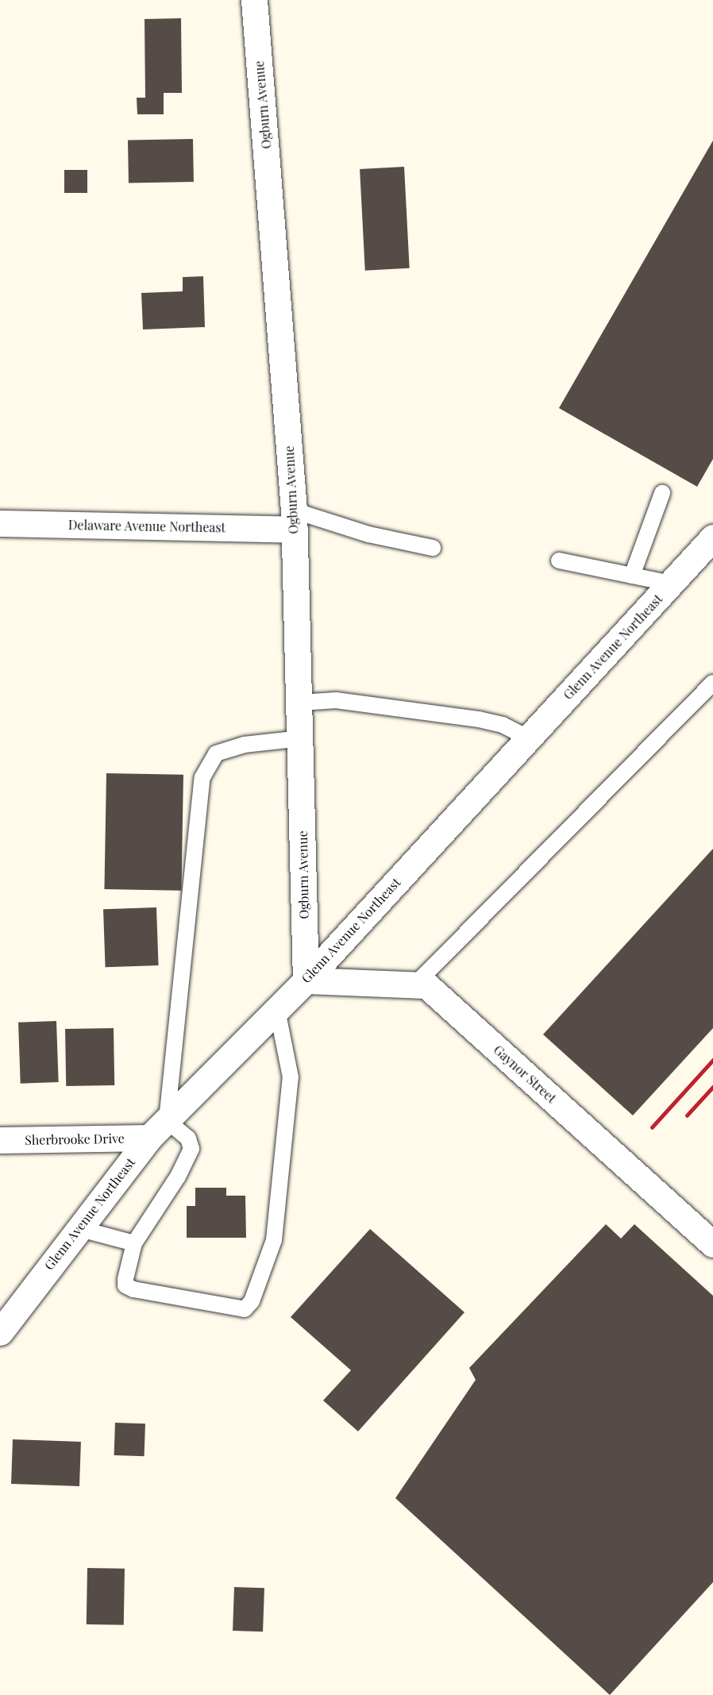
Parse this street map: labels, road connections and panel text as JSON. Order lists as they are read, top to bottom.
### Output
{
  "streets": {
    "street": [
      "Ogburn Avenue",
      "Delaware Avenue Northeast",
      "Glenn Avenue Northeast",
      "Gaynor Street",
      "Sherbrooke Drive"
    ]
  },
  "crossings": [
    ["Ogburn Avenue", "Delaware Avenue Northeast"],
    ["Ogburn Avenue", "Glenn Avenue Northeast"],
    ["Ogburn Avenue", "Gaynor Street"],
    ["Glenn Avenue Northeast", "Gaynor Street"],
    ["Glenn Avenue Northeast", "Sherbrooke Drive"]
  ]
}
